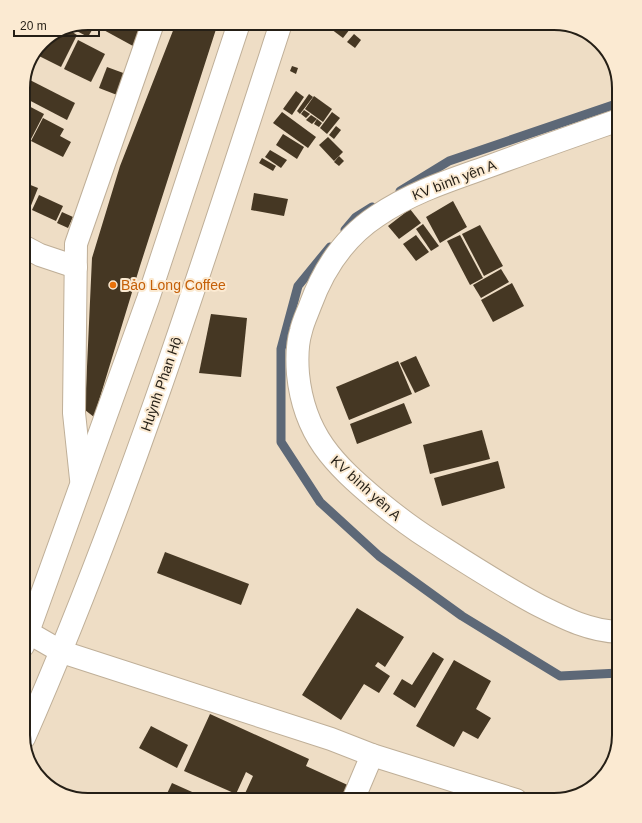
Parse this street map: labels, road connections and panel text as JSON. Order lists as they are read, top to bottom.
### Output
{
  "streets": {
    "street": ["KV bình yên A", "Huỳnh Phan Hộ"]
  },
  "places": ["Bảo Long Coffee"],
  "scale_bar": "20 m"
}
